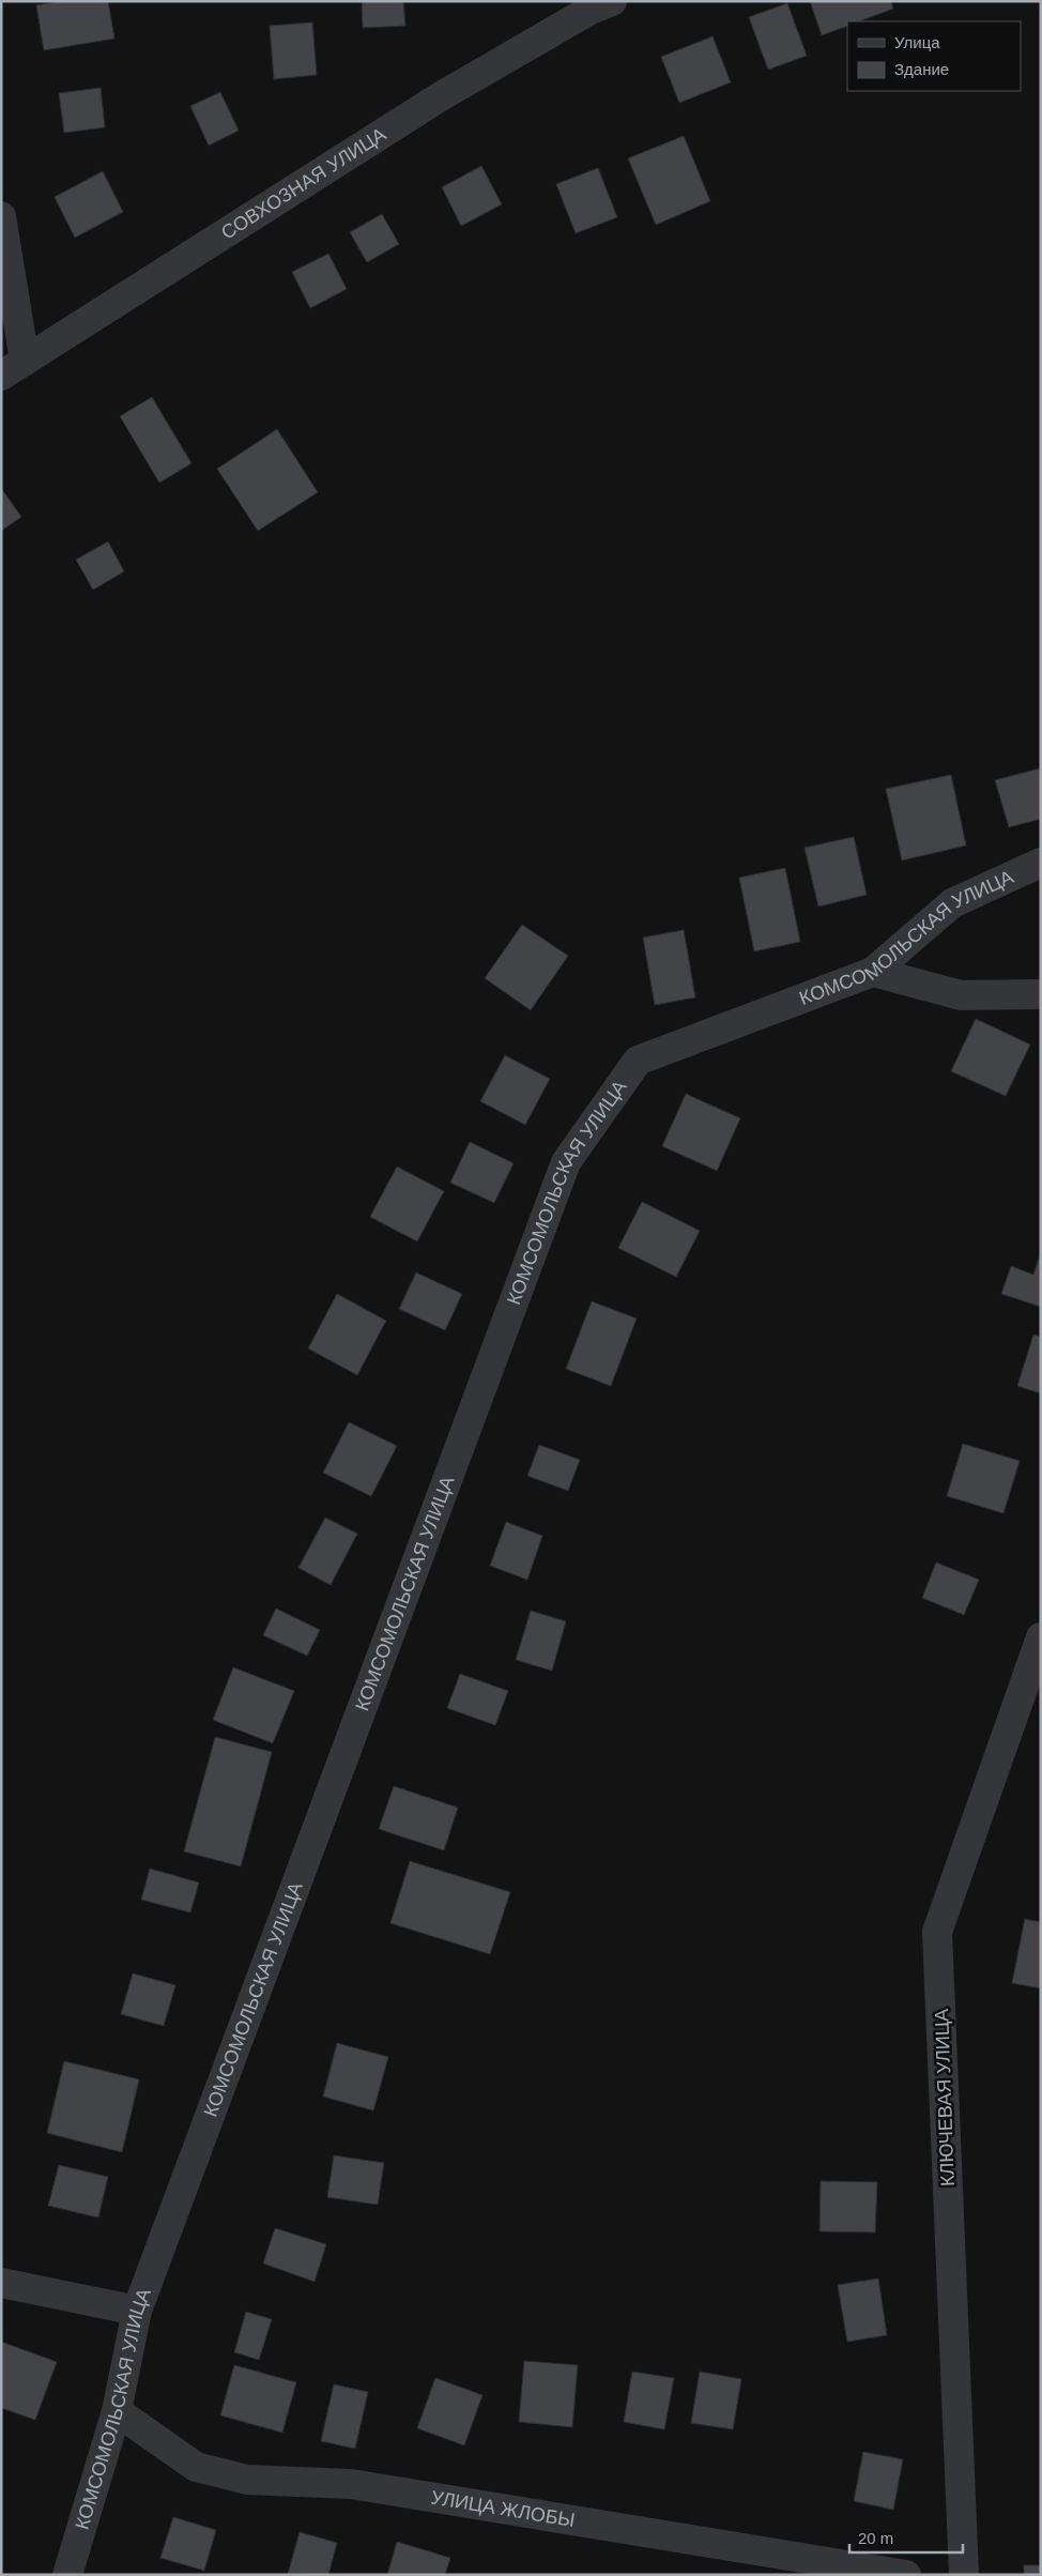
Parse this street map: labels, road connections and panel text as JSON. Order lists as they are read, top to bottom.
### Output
{
  "streets": {
    "street": [
      "СОВХОЗНАЯ УЛИЦА",
      "КОМСОМОЛЬСКАЯ УЛИЦА",
      "КЛЮЧЕВАЯ УЛИЦА",
      "УЛИЦА ЖЛОБЫ"
    ]
  },
  "crossings": [
    ["КОМСОМОЛЬСКАЯ УЛИЦА", "УЛИЦА ЖЛОБЫ"]
  ],
  "legend": ["Улица", "Здание"],
  "scale_bar": "20 m"
}
